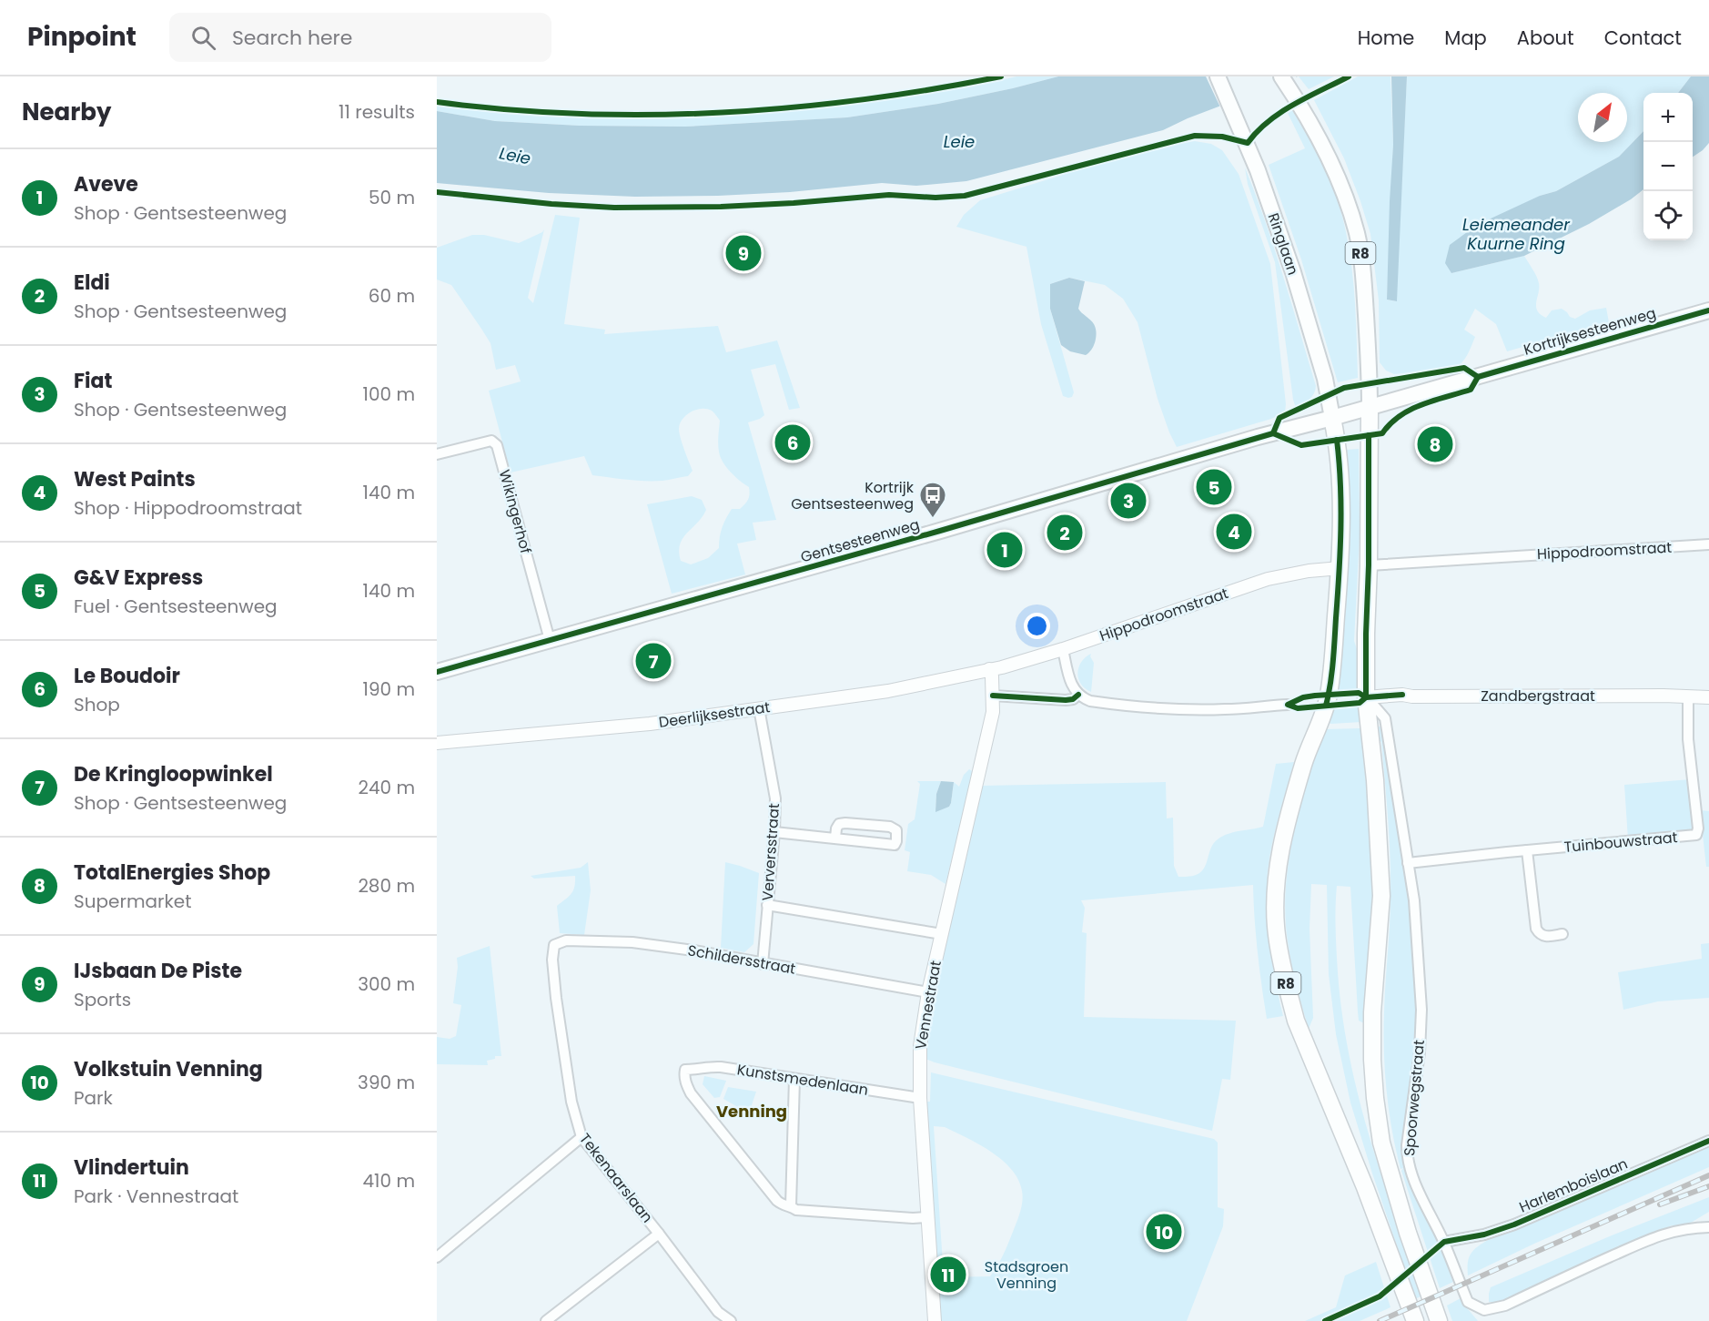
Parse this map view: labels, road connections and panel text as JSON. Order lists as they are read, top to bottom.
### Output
{
  "streets": {
    "highway": ["R8"],
    "main road": ["Ringlaan", "Kortrijksesteenweg", "Gentsesteenweg"],
    "street": [
      "Wikingerhof",
      "Hippodroomstraat",
      "Zandbergstraat",
      "Deerlijksestraat",
      "Tuinbouwstraat",
      "Verversstraat",
      "Schildersstraat",
      "Vennestraat",
      "Kunstsmedenlaan",
      "Spoorwegstraat",
      "Tekenaarslaan",
      "Harlemboislaan"
    ]
  },
  "crossings": [
    ["Ringlaan", "Gentsesteenweg"],
    ["R8", "Kortrijksesteenweg"],
    ["R8", "Hippodroomstraat"],
    ["Kortrijksesteenweg", "Gentsesteenweg"],
    ["Wikingerhof", "Gentsesteenweg"],
    ["Hippodroomstraat", "Deerlijksestraat"],
    ["Zandbergstraat", "Tuinbouwstraat"],
    ["Zandbergstraat", "Spoorwegstraat"],
    ["Deerlijksestraat", "Verversstraat"],
    ["Tuinbouwstraat", "Spoorwegstraat"],
    ["Verversstraat", "Schildersstraat"],
    ["Schildersstraat", "Vennestraat"],
    ["Schildersstraat", "Tekenaarslaan"],
    ["Vennestraat", "Kunstsmedenlaan"],
    ["Spoorwegstraat", "Harlemboislaan"]
  ],
  "districts": ["Venning"],
  "water": ["Leie", "Leiemeander Kuurne Ring"],
  "parks": ["Stadsgroen Venning"],
  "places": {
    "bus stop": ["Kortrijk Gentsesteenweg"]
  },
  "north": "top right",
  "page": {
    "header": "Pinpoint",
    "search": "Search here",
    "nav": [
      "Home",
      "Map",
      "About",
      "Contact"
    ],
    "heading": ["Nearby", "11 results"],
    "map_buttons": ["+", "−"],
    "list": [
      {
        "mark": "1",
        "name": "Aveve",
        "note": "Shop · Gentsesteenweg",
        "value": "50 m"
      },
      {
        "mark": "2",
        "name": "Eldi",
        "note": "Shop · Gentsesteenweg",
        "value": "60 m"
      },
      {
        "mark": "3",
        "name": "Fiat",
        "note": "Shop · Gentsesteenweg",
        "value": "100 m"
      },
      {
        "mark": "4",
        "name": "West Paints",
        "note": "Shop · Hippodroomstraat",
        "value": "140 m"
      },
      {
        "mark": "5",
        "name": "G&V Express",
        "note": "Fuel · Gentsesteenweg",
        "value": "140 m"
      },
      {
        "mark": "6",
        "name": "Le Boudoir",
        "note": "Shop",
        "value": "190 m"
      },
      {
        "mark": "7",
        "name": "De Kringloopwinkel",
        "note": "Shop · Gentsesteenweg",
        "value": "240 m"
      },
      {
        "mark": "8",
        "name": "TotalEnergies Shop",
        "note": "Supermarket",
        "value": "280 m"
      },
      {
        "mark": "9",
        "name": "IJsbaan De Piste",
        "note": "Sports",
        "value": "300 m"
      },
      {
        "mark": "10",
        "name": "Volkstuin Venning",
        "note": "Park",
        "value": "390 m"
      },
      {
        "mark": "11",
        "name": "Vlindertuin",
        "note": "Park · Vennestraat",
        "value": "410 m"
      }
    ],
    "pins": [
      "9",
      "6",
      "8",
      "5",
      "3",
      "4",
      "2",
      "1",
      "7",
      "10",
      "11"
    ]
  }
}
